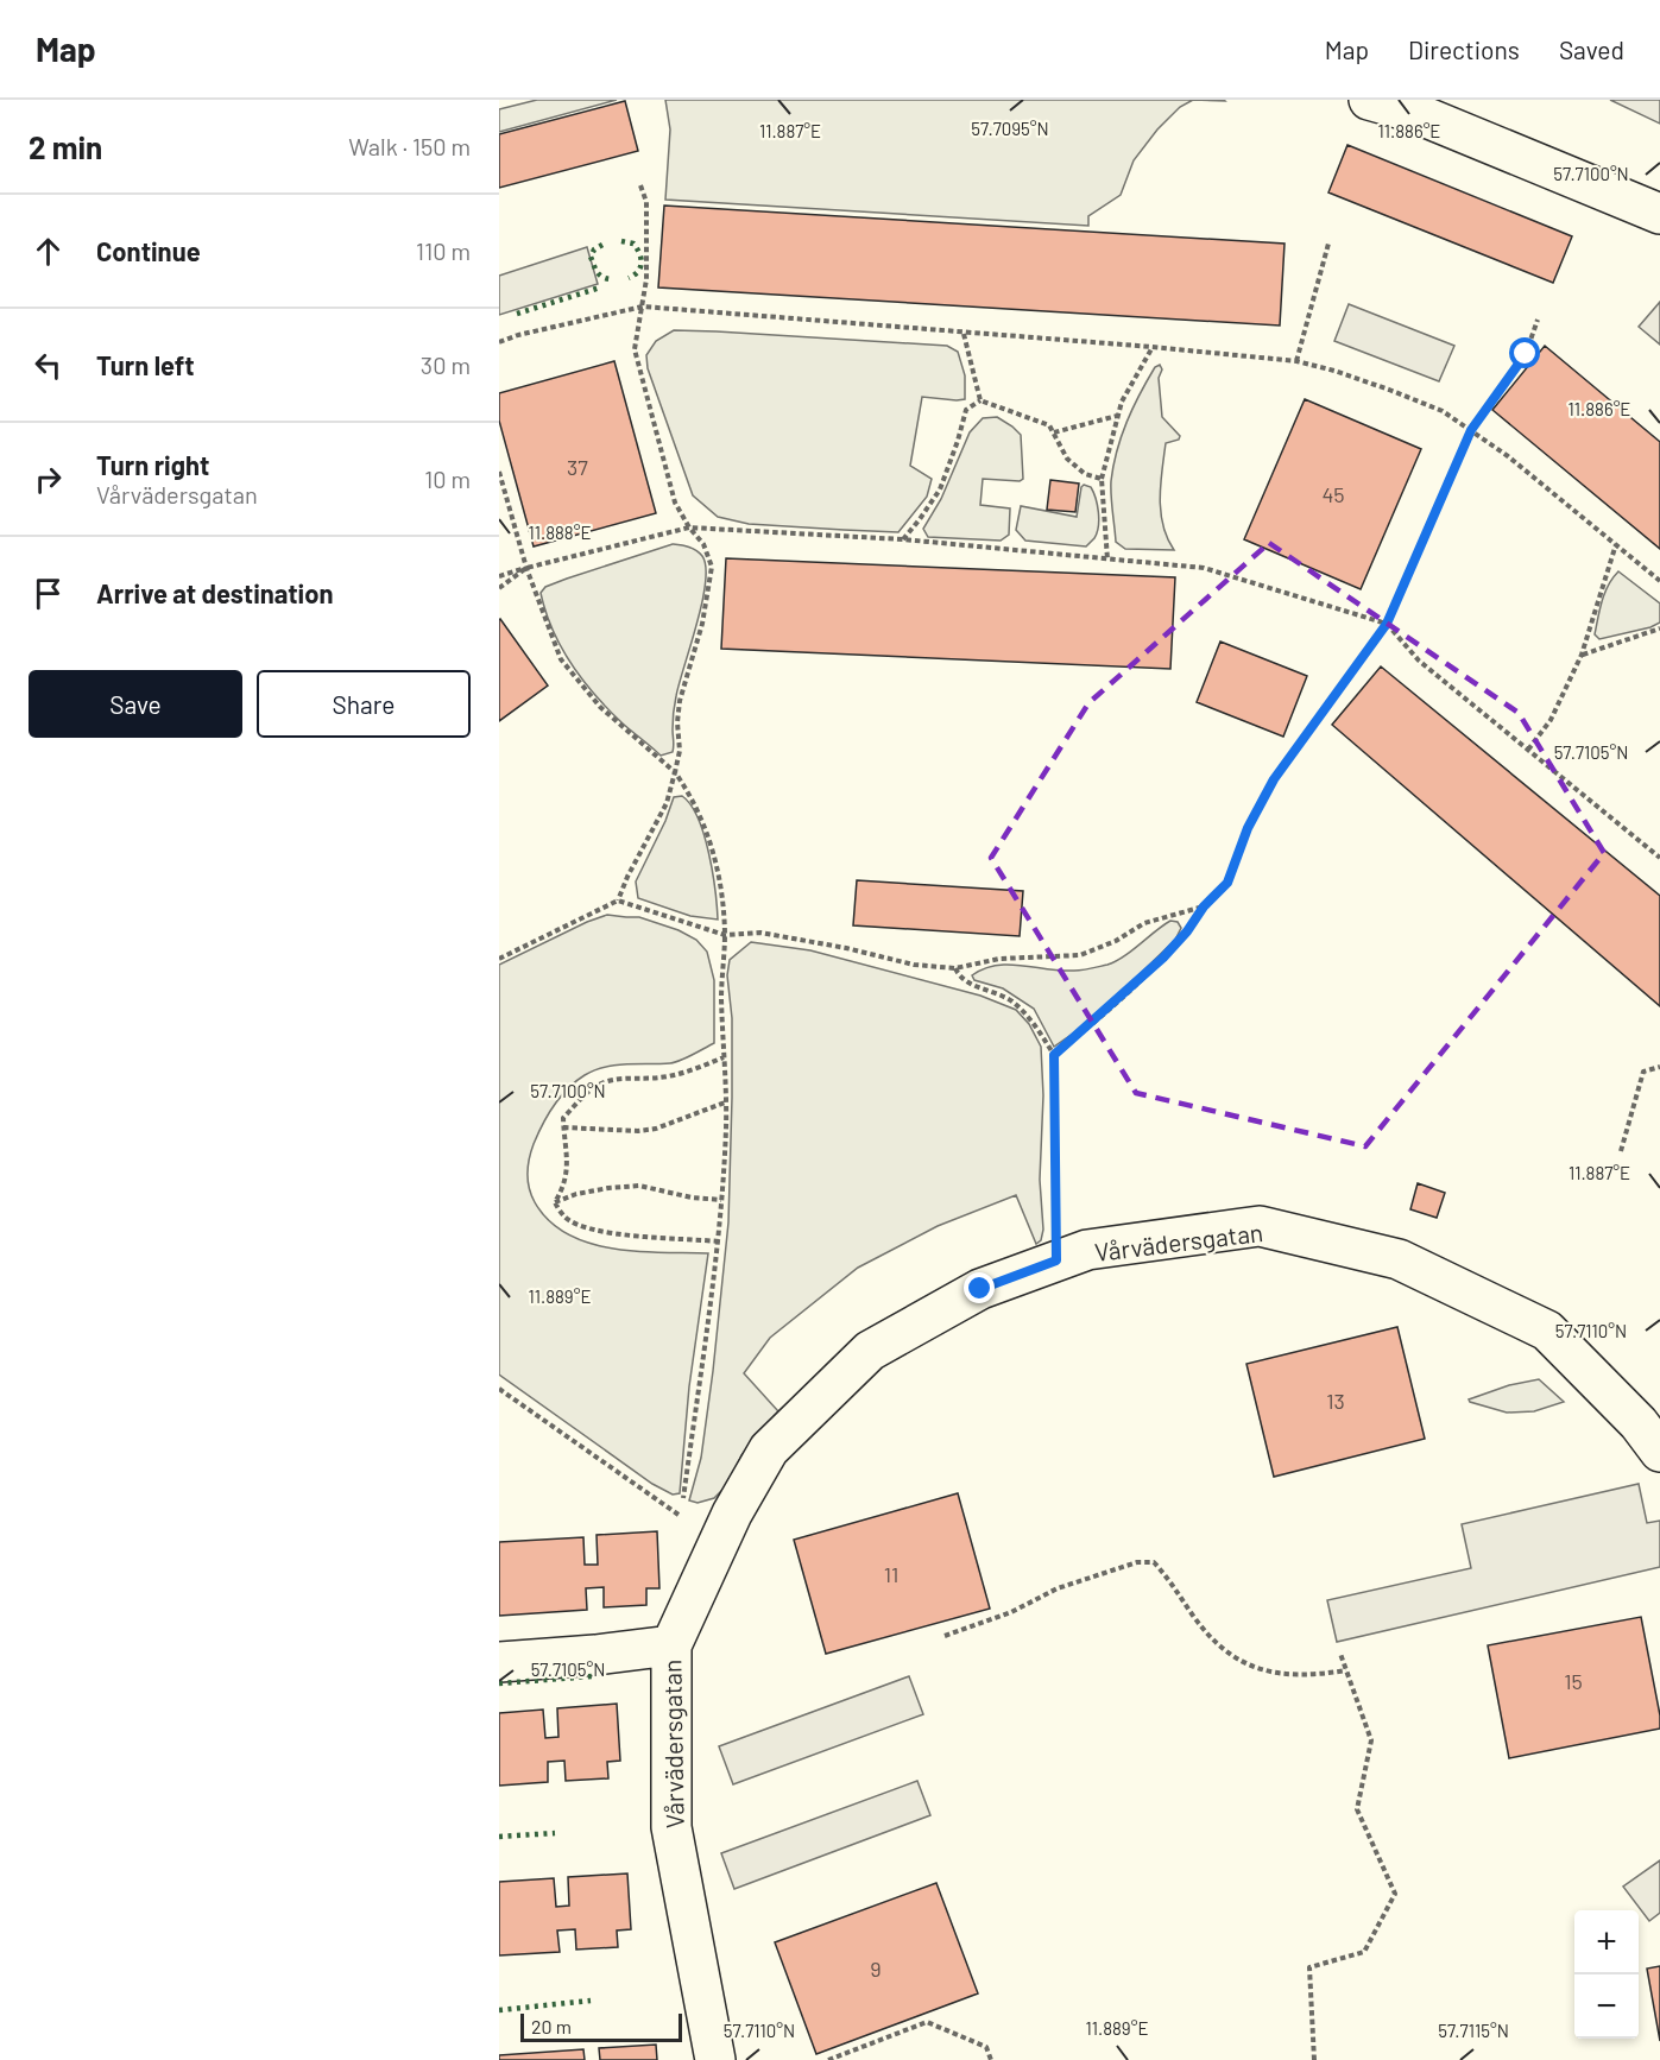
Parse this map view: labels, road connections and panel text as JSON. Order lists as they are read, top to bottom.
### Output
{
  "streets": {
    "street": ["Vårvädersgatan"]
  },
  "house_numbers": [
    "37",
    "45",
    "13",
    "11",
    "15",
    "9"
  ],
  "scale_bar": "20 m",
  "page": {
    "header": "Map",
    "nav": ["Map", "Directions", "Saved"],
    "heading": ["2 min", "Walk · 150 m"],
    "list": [
      ["Continue", "110 m"],
      ["Turn left", "30 m"],
      ["Turn right", "Vårvädersgatan", "10 m"],
      "Arrive at destination"
    ],
    "buttons": ["Save", "Share"],
    "map_buttons": ["+", "−"],
    "scale": "20 m"
  },
  "coordinates": [
    "57.7095°N",
    "11.887°E",
    "11.886°E",
    "57.7100°N",
    "11.888°E",
    "57.7105°N",
    "11.889°E",
    "57.7110°N",
    "57.7115°N"
  ]
}
